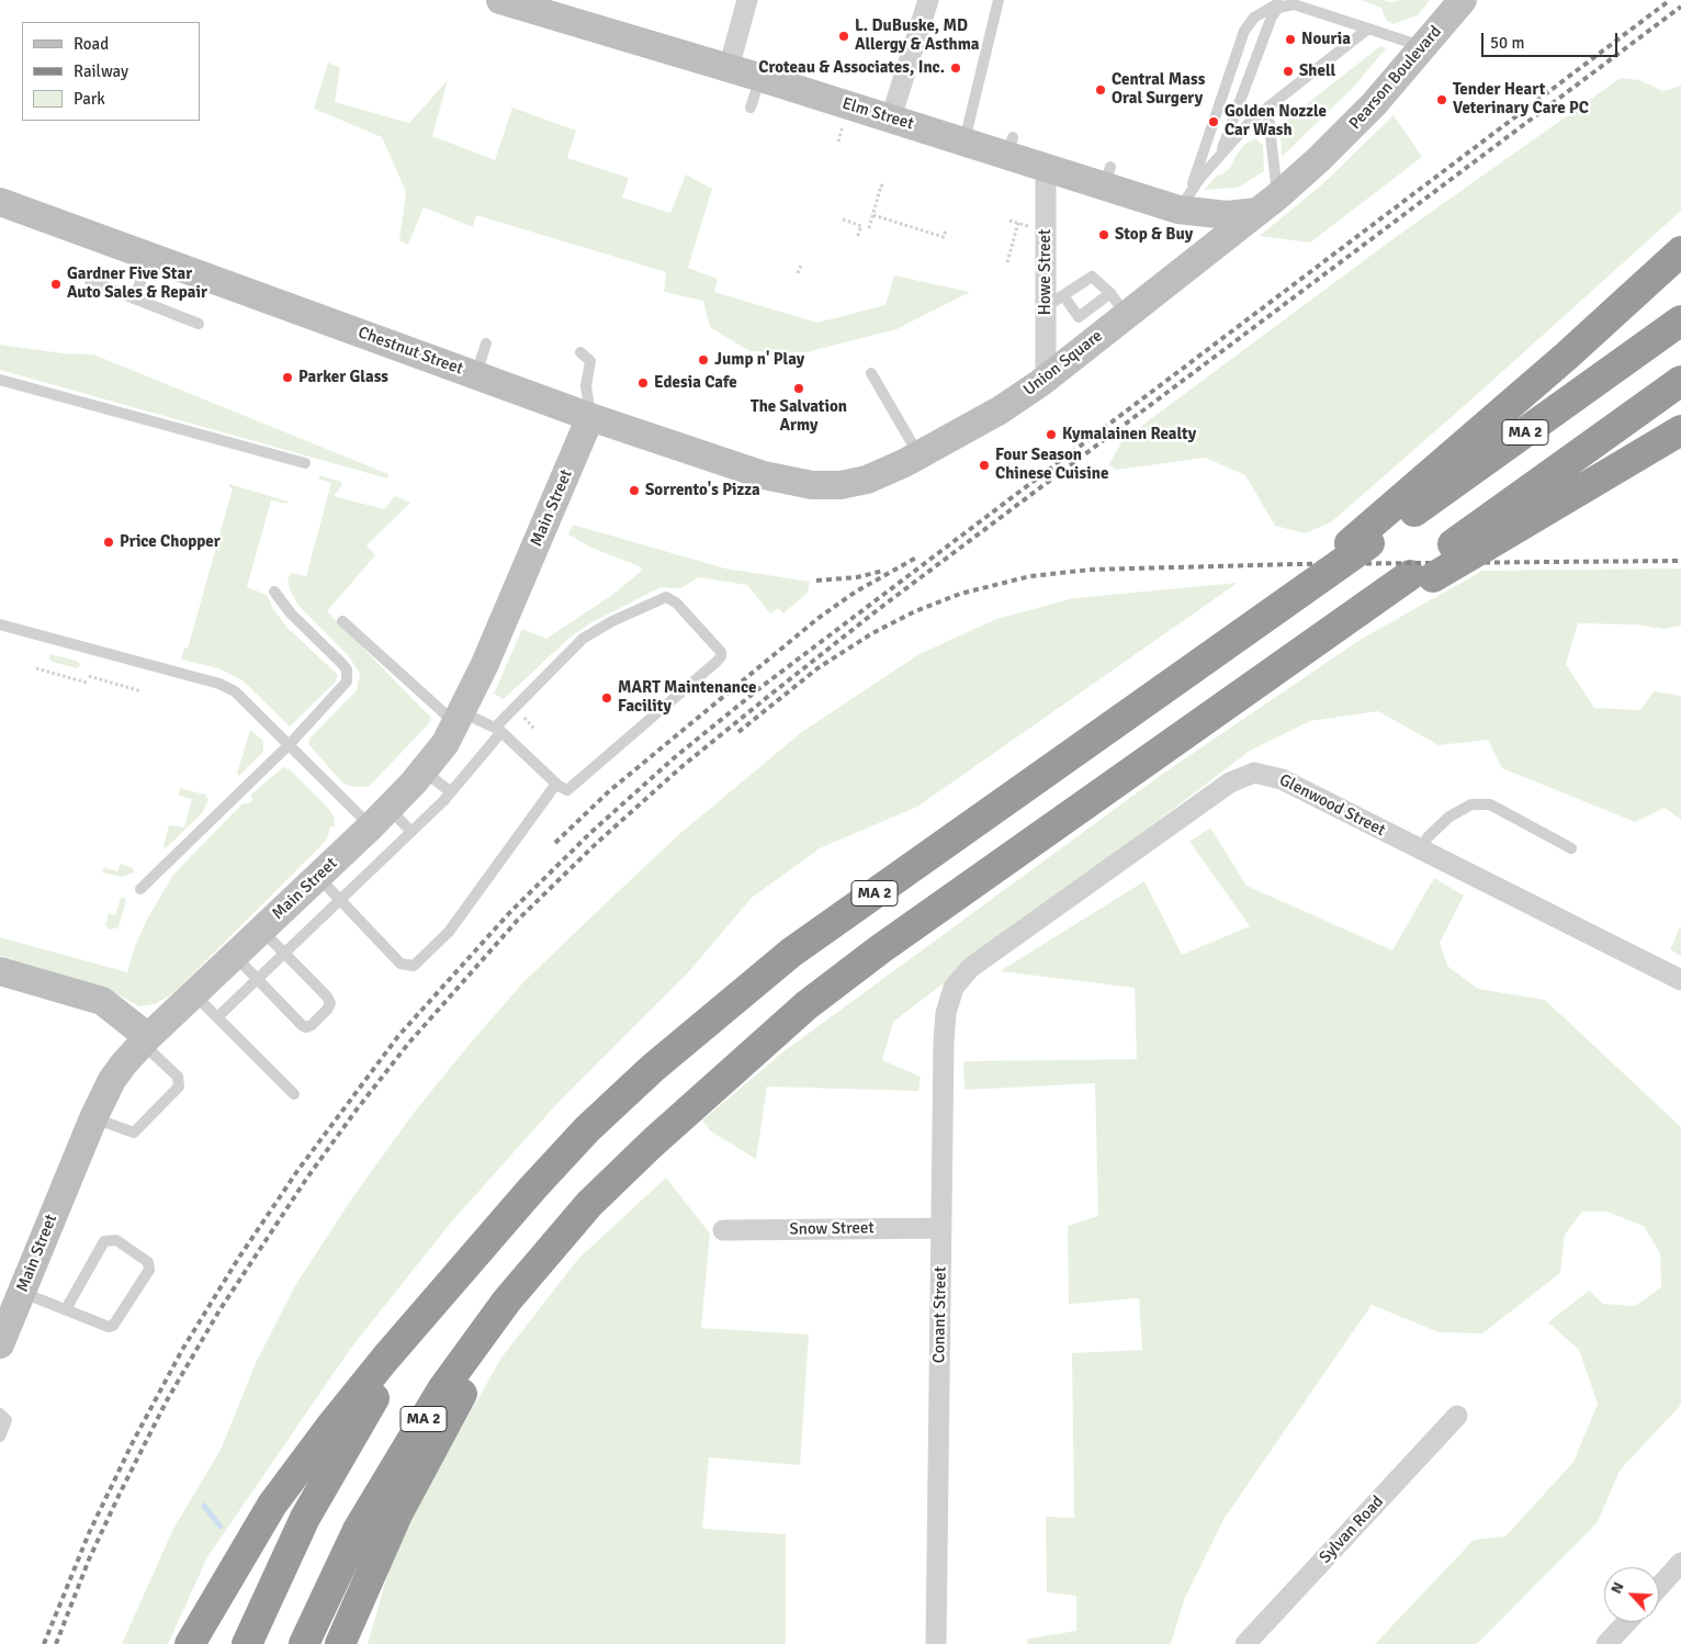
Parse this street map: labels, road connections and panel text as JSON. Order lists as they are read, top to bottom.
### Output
{
  "streets": {
    "highway": ["MA 2"],
    "main road": [
      "Pearson Boulevard",
      "Elm Street",
      "Chestnut Street",
      "Union Square",
      "Main Street"
    ],
    "street": [
      "Howe Street",
      "Glenwood Street",
      "Snow Street",
      "Conant Street",
      "Sylvan Road"
    ]
  },
  "crossings": [
    ["Pearson Boulevard", "Elm Street"],
    ["Pearson Boulevard", "Union Square"],
    ["Elm Street", "Howe Street"],
    ["Elm Street", "Union Square"],
    ["Howe Street", "Union Square"],
    ["Chestnut Street", "Union Square"],
    ["Chestnut Street", "Main Street"],
    ["Glenwood Street", "Conant Street"],
    ["Snow Street", "Conant Street"]
  ],
  "places": [
    "L. DuBuske, MD Allergy & Asthma",
    "Nouria",
    "Croteau & Associates, Inc.",
    "Shell",
    "Central Mass Oral Surgery",
    "Tender Heart Veterinary Care PC",
    "Golden Nozzle Car Wash",
    "Stop & Buy",
    "Gardner Five Star Auto Sales & Repair",
    "Jump n' Play",
    "Parker Glass",
    "Edesia Cafe",
    "The Salvation Army",
    "Kymalainen Realty",
    "Four Season Chinese Cuisine",
    "Sorrento's Pizza",
    "Price Chopper",
    "MART Maintenance Facility"
  ],
  "legend": ["Road", "Railway", "Park"],
  "scale_bar": "50 m",
  "north": "top left"
}
